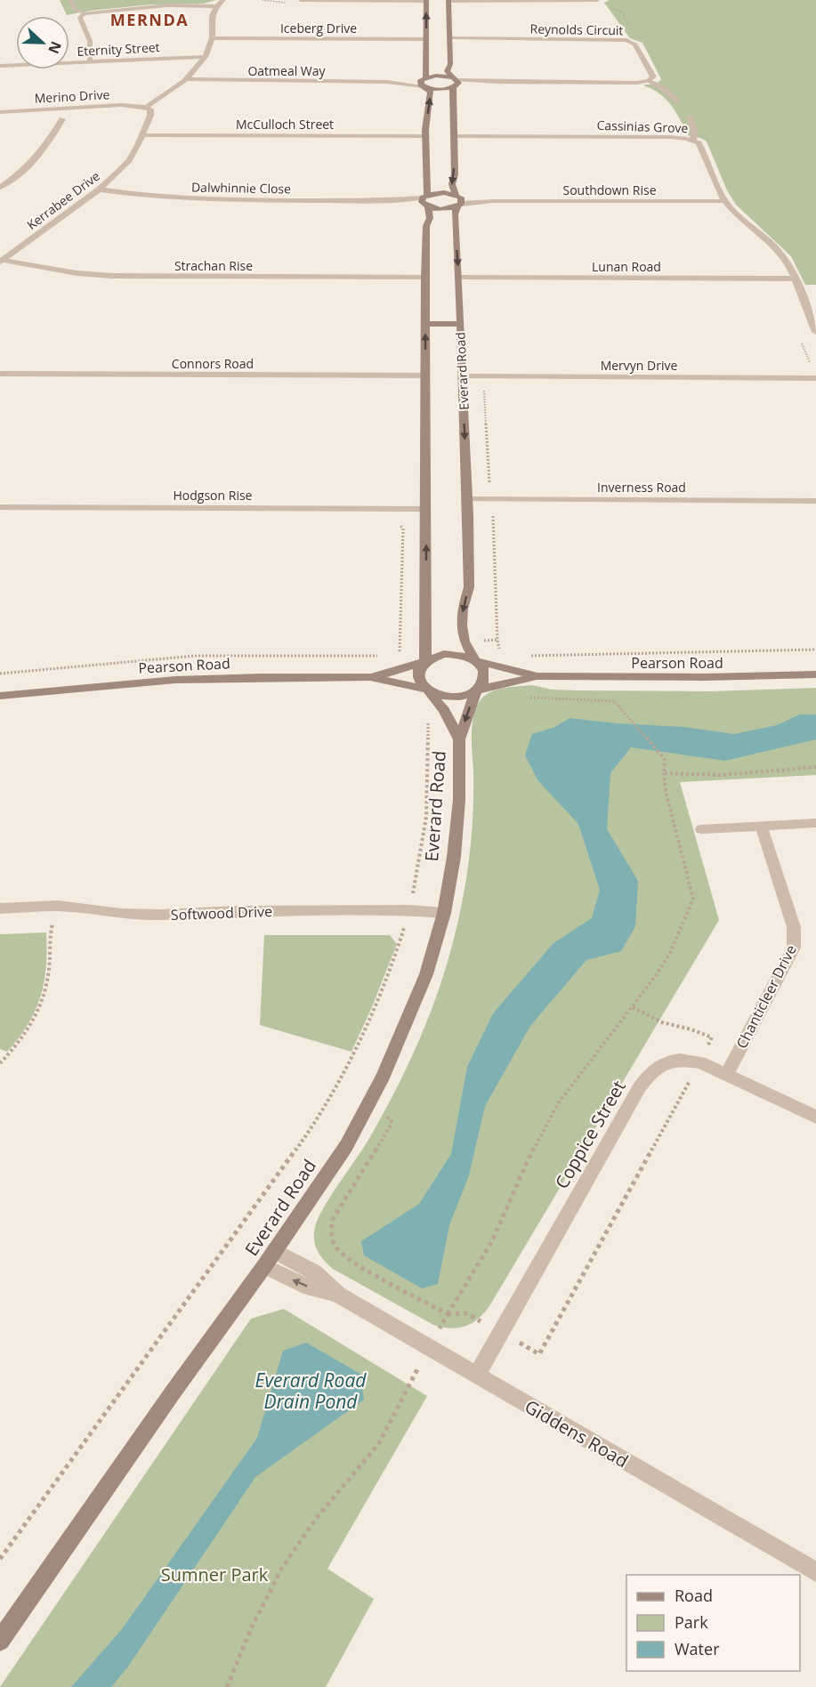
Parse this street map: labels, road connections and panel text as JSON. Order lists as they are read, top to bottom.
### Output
{
  "streets": {
    "street": [
      "Iceberg Drive",
      "Reynolds Circuit",
      "Eternity Street",
      "Oatmeal Way",
      "Merino Drive",
      "McCulloch Street",
      "Cassinias Grove",
      "Dalwhinnie Close",
      "Southdown Rise",
      "Kerrabee Drive",
      "Strachan Rise",
      "Lunan Road",
      "Connors Road",
      "Mervyn Drive",
      "Everard Road",
      "Inverness Road",
      "Hodgson Rise",
      "Pearson Road",
      "Softwood Drive",
      "Chanticleer Drive",
      "Coppice Street",
      "Giddens Road"
    ]
  },
  "crossings": [
    ["Reynolds Circuit", "Everard Road"],
    ["Merino Drive", "Kerrabee Drive"],
    ["McCulloch Street", "Kerrabee Drive"],
    ["Cassinias Grove", "Southdown Rise"],
    ["Cassinias Grove", "Lunan Road"],
    ["Cassinias Grove", "Everard Road"],
    ["Dalwhinnie Close", "Kerrabee Drive"],
    ["Southdown Rise", "Everard Road"],
    ["Kerrabee Drive", "Strachan Rise"],
    ["Lunan Road", "Everard Road"],
    ["Mervyn Drive", "Everard Road"],
    ["Everard Road", "Inverness Road"],
    ["Everard Road", "Pearson Road"],
    ["Everard Road", "Softwood Drive"],
    ["Everard Road", "Giddens Road"],
    ["Chanticleer Drive", "Coppice Street"],
    ["Coppice Street", "Giddens Road"]
  ],
  "districts": ["MERNDA"],
  "water": ["Everard Road Drain Pond"],
  "parks": ["Sumner Park"],
  "legend": ["Road", "Park", "Water"],
  "north": "right"
}
